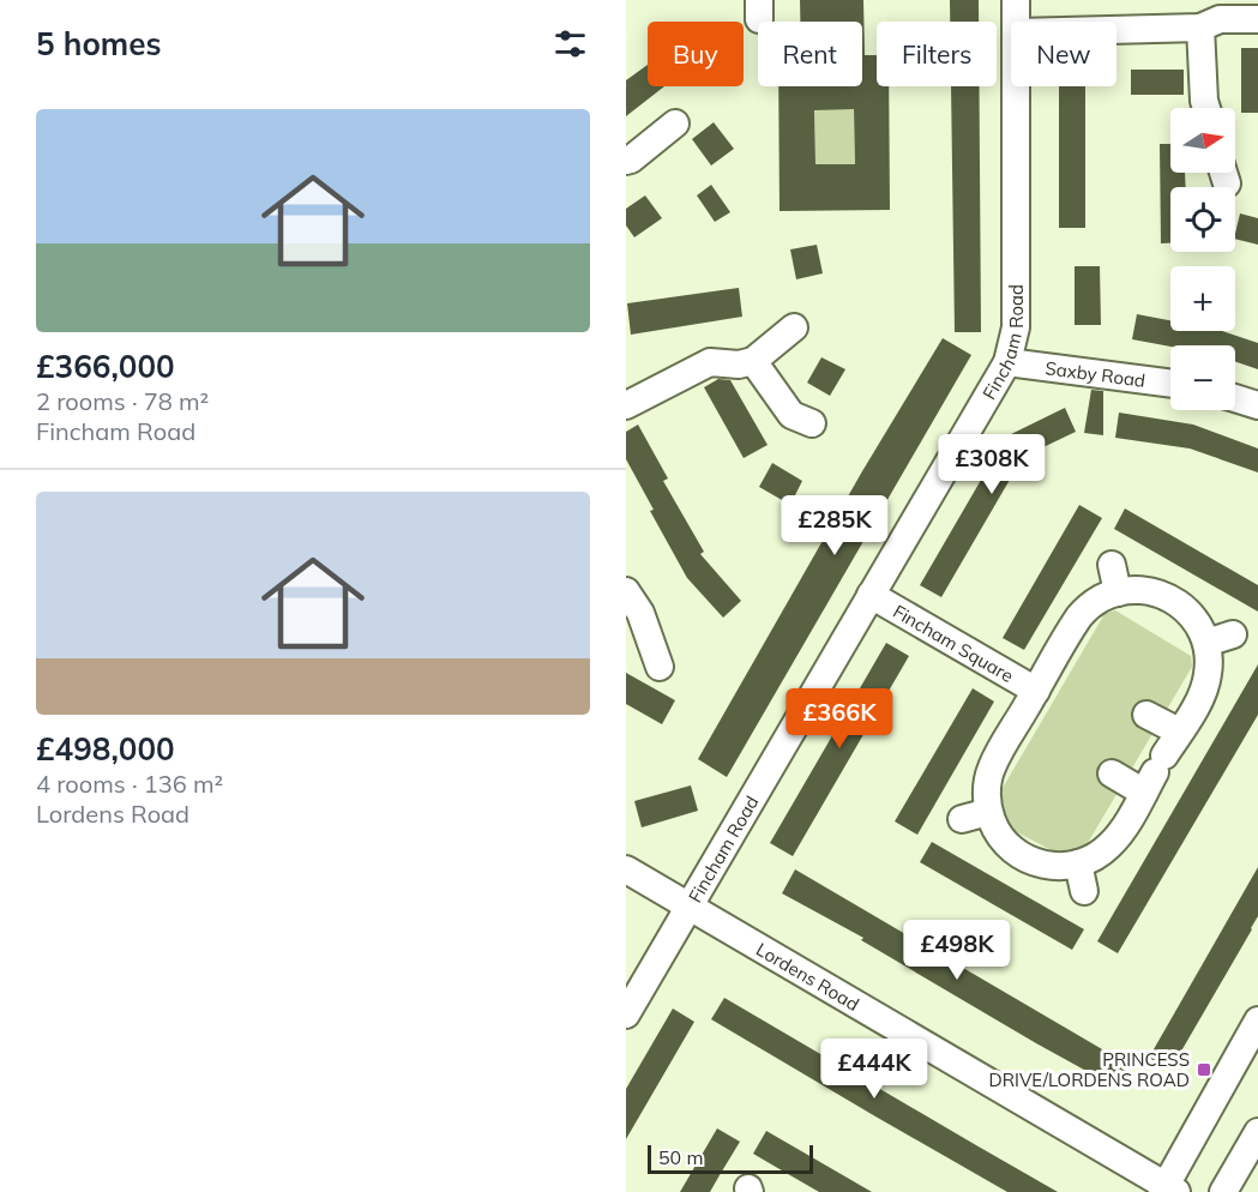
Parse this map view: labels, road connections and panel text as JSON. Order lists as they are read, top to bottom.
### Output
{
  "streets": {
    "street": [
      "Fincham Road",
      "Saxby Road",
      "Fincham Square",
      "Lordens Road"
    ]
  },
  "crossings": [
    ["Fincham Road", "Saxby Road"],
    ["Fincham Road", "Fincham Square"],
    ["Fincham Road", "Lordens Road"]
  ],
  "places": {
    "transit": ["PRINCESS DRIVE/LORDENS ROAD"]
  },
  "scale_bar": "50 m",
  "north": "right",
  "page": {
    "heading": "5 homes",
    "chip": [
      "Buy",
      "Rent",
      "Filters",
      "New"
    ],
    "list": [
      {
        "name": "£366,000",
        "note": "2 rooms · 78 m² · Fincham Road"
      },
      {
        "name": "£498,000",
        "note": "4 rooms · 136 m² · Lordens Road"
      }
    ],
    "map_buttons": ["+", "−"],
    "price": [
      "£308K",
      "£285K",
      "£366K",
      "£498K",
      "£444K"
    ],
    "scale": "50 m"
  }
}
